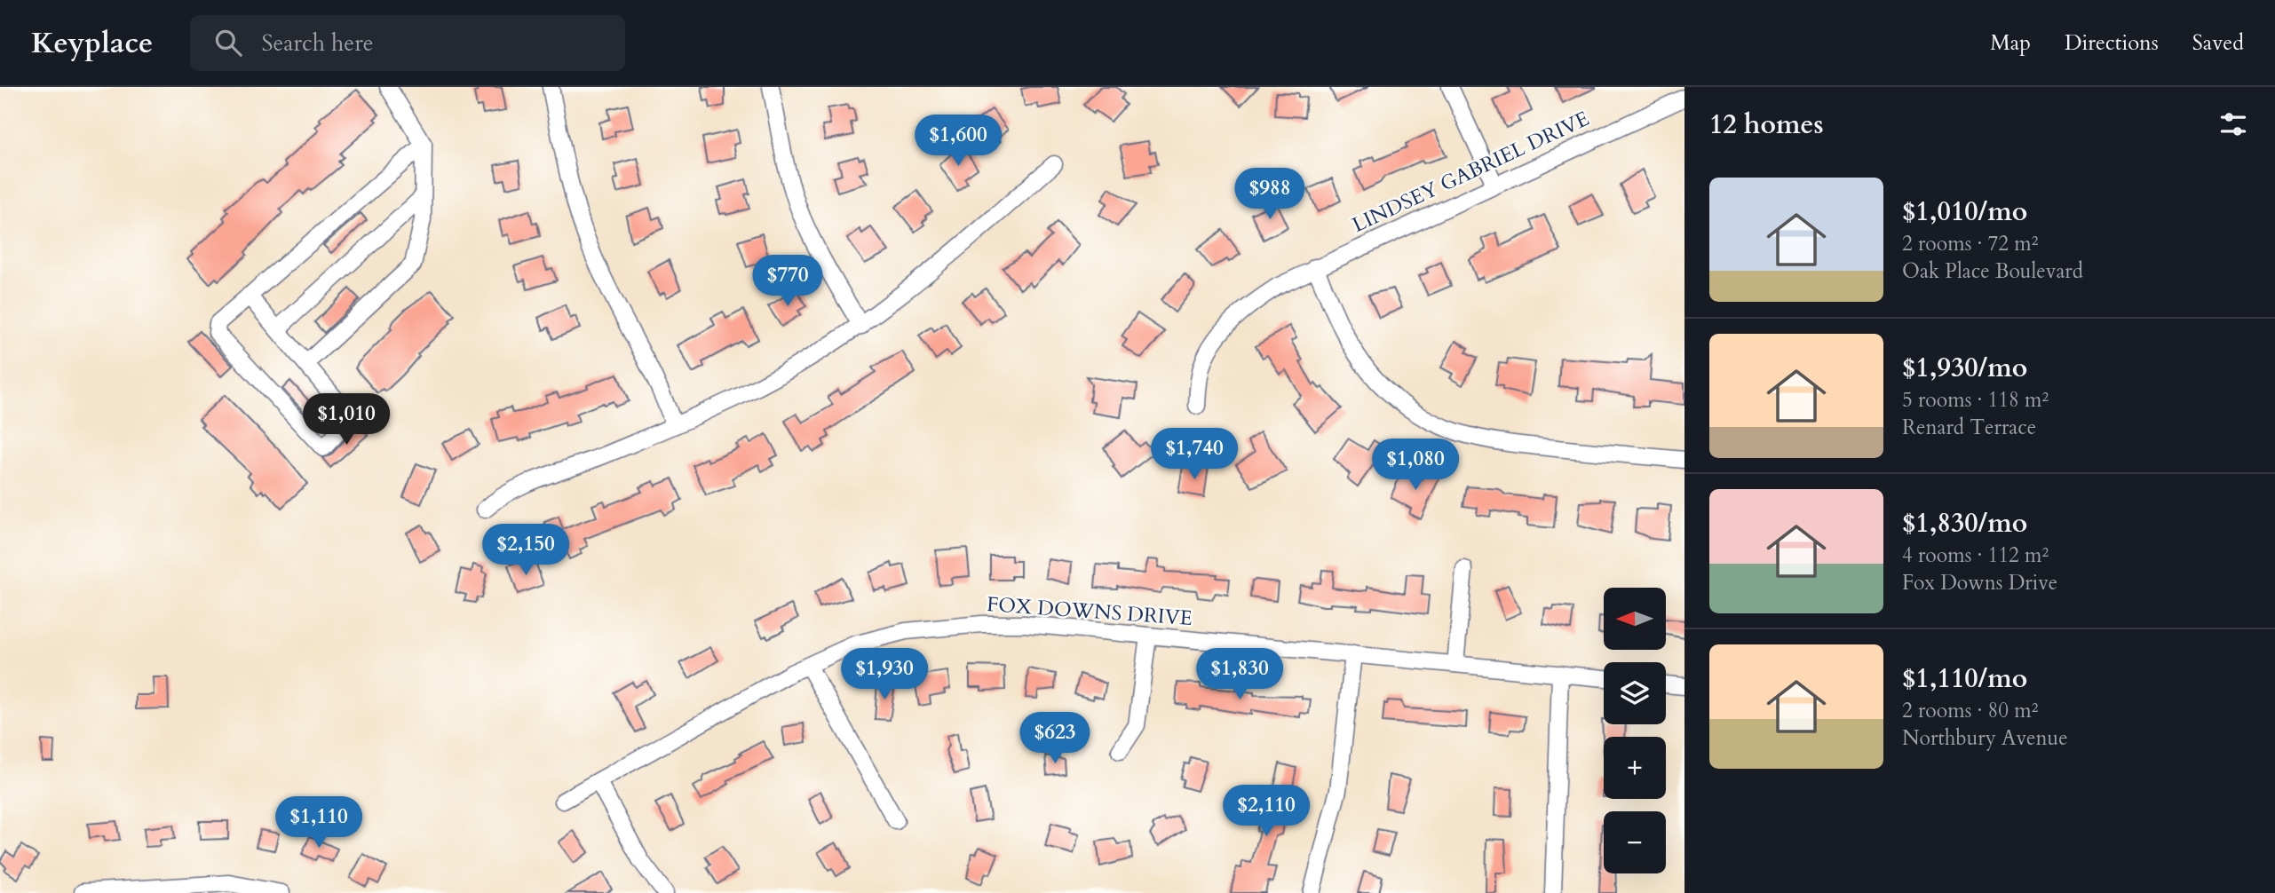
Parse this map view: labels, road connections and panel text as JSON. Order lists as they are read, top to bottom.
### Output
{
  "streets": {
    "street": ["LINDSEY GABRIEL DRIVE", "FOX DOWNS DRIVE"]
  },
  "north": "left",
  "page": {
    "header": "Keyplace",
    "search": "Search here",
    "nav": ["Map", "Directions", "Saved"],
    "heading": "12 homes",
    "price": [
      "$1,600",
      "$988",
      "$770",
      "$1,010",
      "$1,740",
      "$1,080",
      "$2,150",
      "$1,930",
      "$1,830",
      "$623",
      "$2,110",
      "$1,110"
    ],
    "list": [
      {
        "name": "$1,010/mo",
        "note": "2 rooms · 72 m² · Oak Place Boulevard"
      },
      {
        "name": "$1,930/mo",
        "note": "5 rooms · 118 m² · Renard Terrace"
      },
      {
        "name": "$1,830/mo",
        "note": "4 rooms · 112 m² · Fox Downs Drive"
      },
      {
        "name": "$1,110/mo",
        "note": "2 rooms · 80 m² · Northbury Avenue"
      }
    ],
    "map_buttons": ["+", "−"]
  }
}
